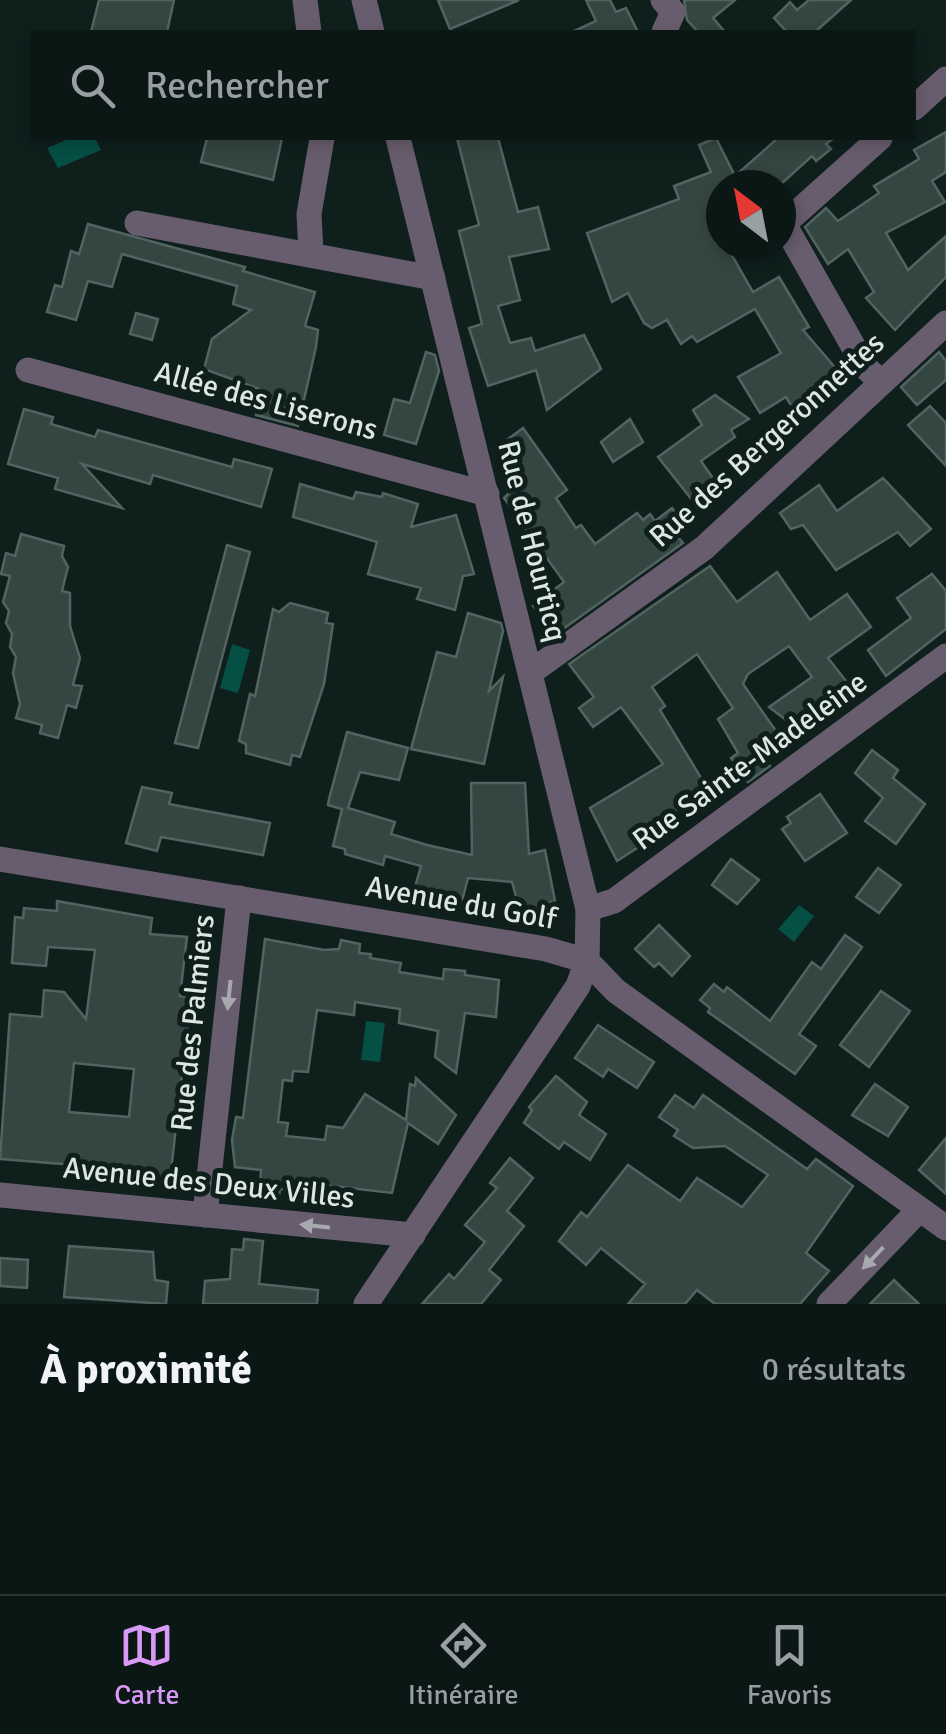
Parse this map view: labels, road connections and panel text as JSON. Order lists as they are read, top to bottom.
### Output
{
  "streets": {
    "street": [
      "Allée des Liserons",
      "Rue des Bergeronnettes",
      "Rue de Hourticq",
      "Rue Sainte-Madeleine",
      "Avenue du Golf",
      "Rue des Palmiers",
      "Avenue des Deux Villes"
    ]
  },
  "crossings": [
    ["Allée des Liserons", "Rue de Hourticq"],
    ["Rue des Bergeronnettes", "Rue de Hourticq"],
    ["Rue de Hourticq", "Rue Sainte-Madeleine"],
    ["Rue de Hourticq", "Avenue du Golf"],
    ["Avenue du Golf", "Rue des Palmiers"],
    ["Rue des Palmiers", "Avenue des Deux Villes"]
  ],
  "one_way": ["Rue des Palmiers", "Avenue des Deux Villes"],
  "north": "top left",
  "page": {
    "search": "Rechercher",
    "heading": ["À proximité", "0 résultats"],
    "nav": ["Carte", "Itinéraire", "Favoris"]
  }
}
